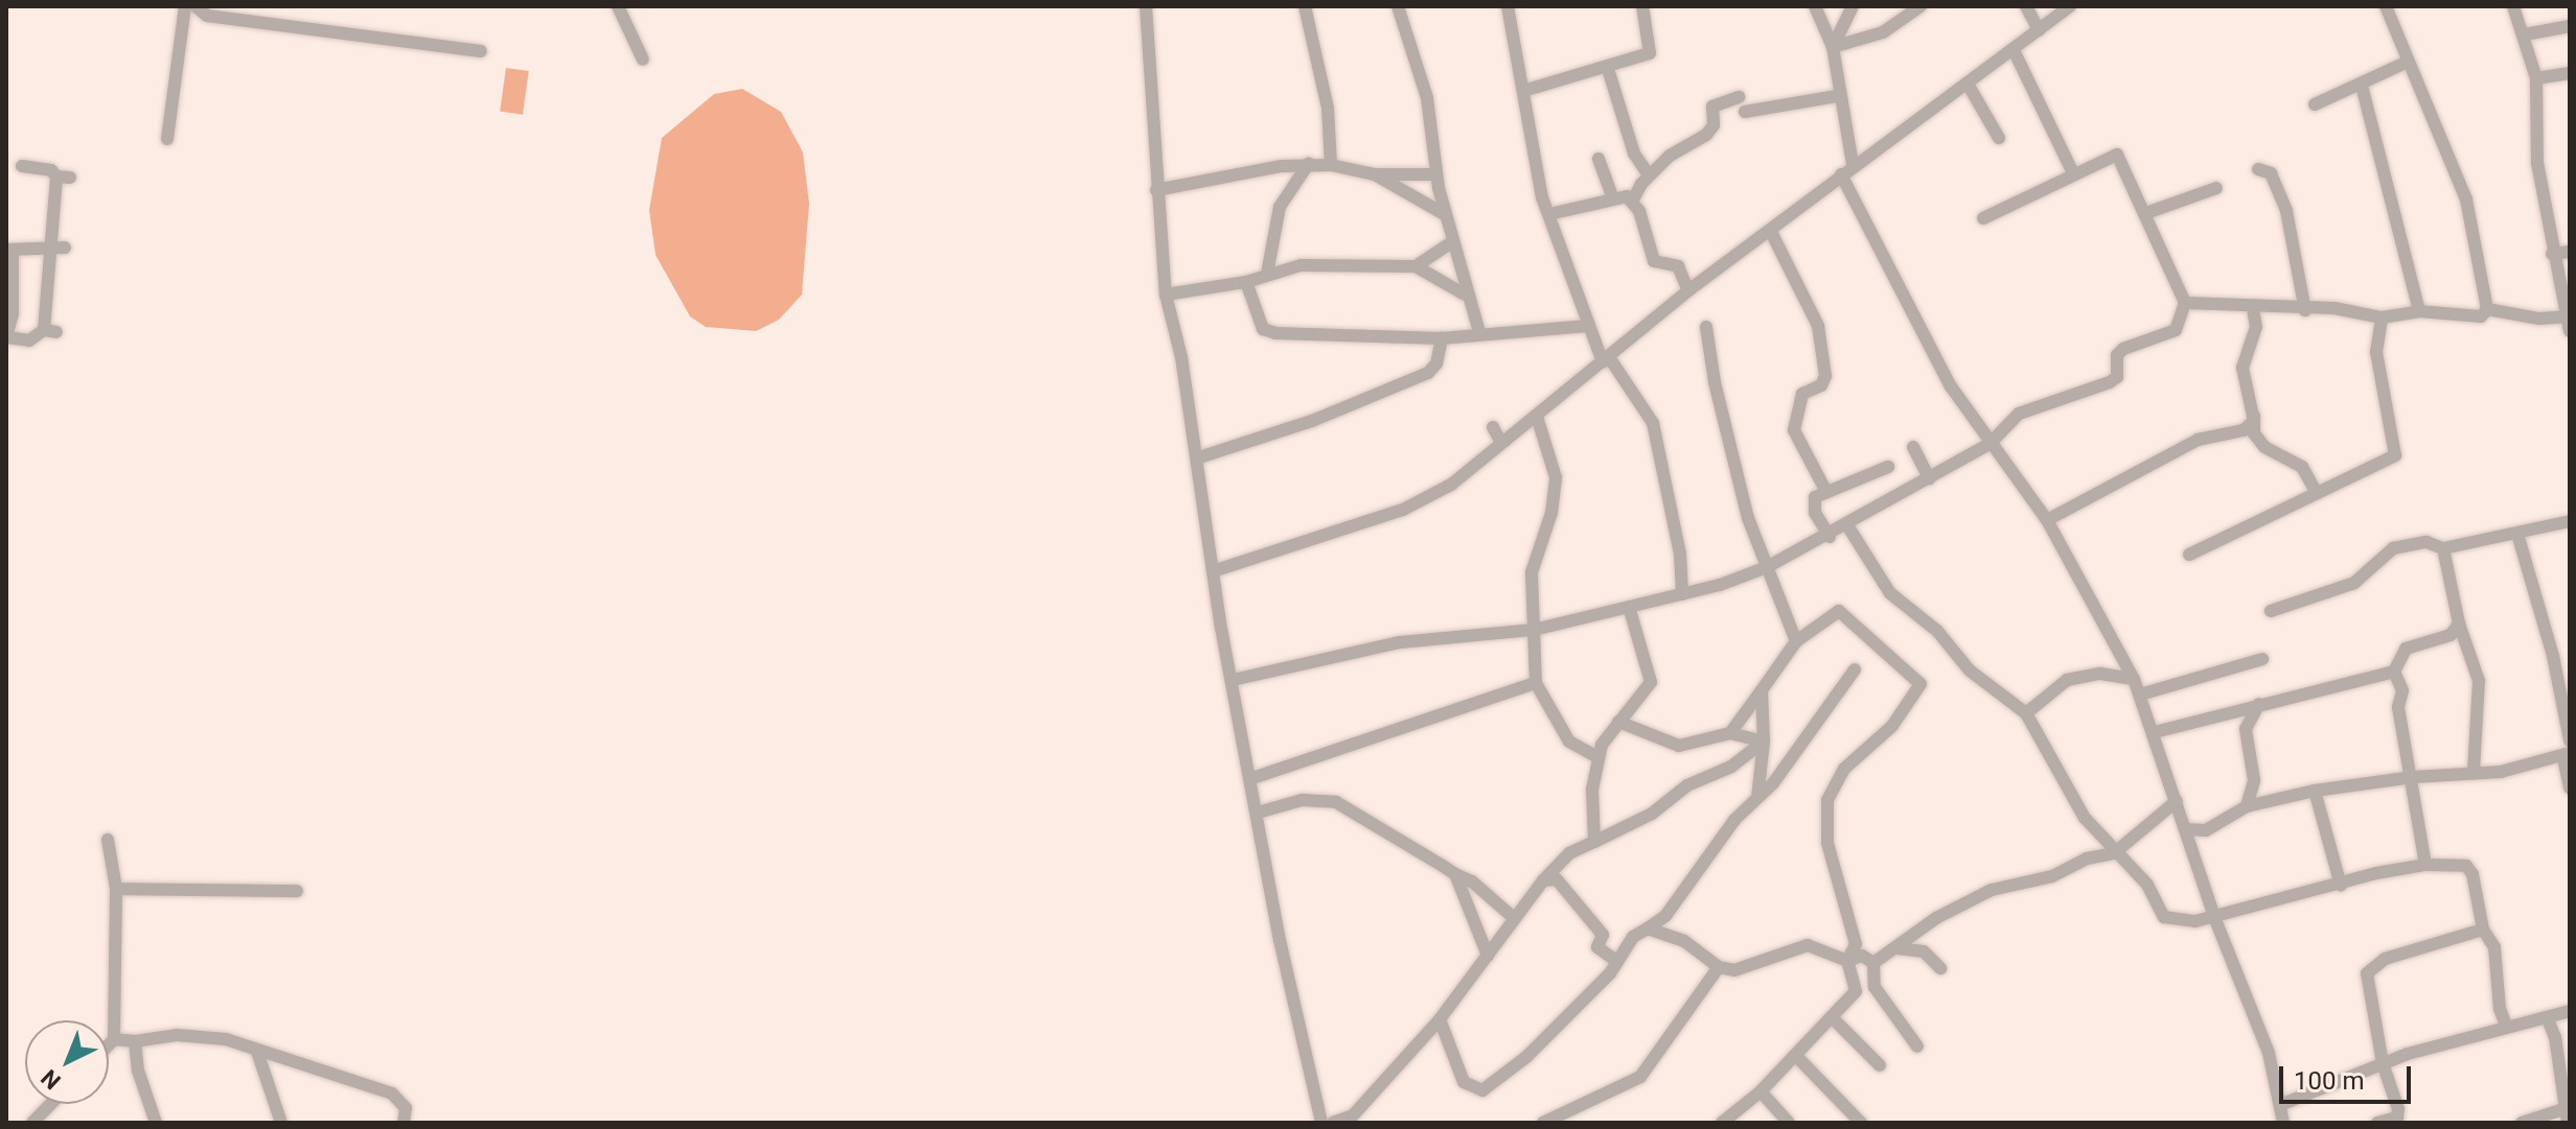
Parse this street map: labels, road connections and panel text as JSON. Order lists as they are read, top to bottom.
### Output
{
  "scale_bar": "100 m",
  "north": "bottom left"
}
